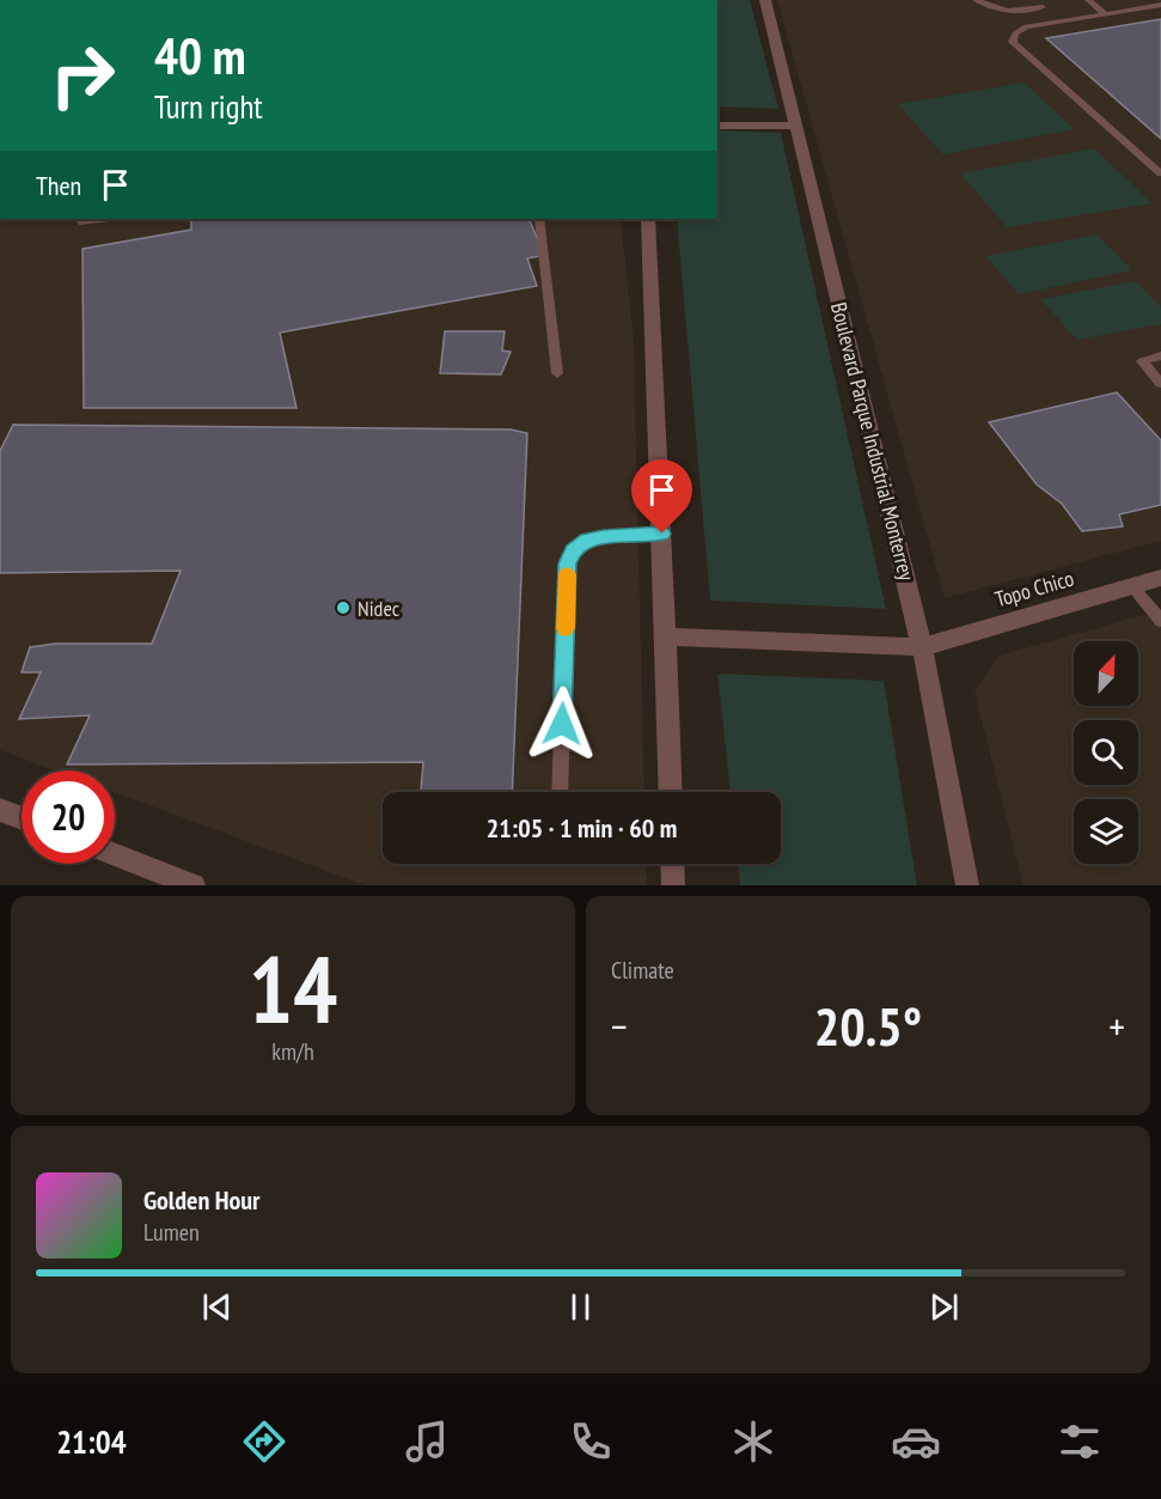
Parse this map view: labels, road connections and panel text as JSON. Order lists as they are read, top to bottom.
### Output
{
  "streets": {
    "street": ["Boulevard Parque Industrial Monterrey", "Topo Chico"]
  },
  "crossings": [
    ["Boulevard Parque Industrial Monterrey", "Topo Chico"]
  ],
  "places": ["Nidec"],
  "north": "top right",
  "page": {
    "turn": ["40 m", "Turn right"],
    "then": "Then",
    "limit": "20",
    "trip": "21:05 · 1 min · 60 m",
    "tile": [
      ["14", "km/h"],
      "Climate"
    ],
    "heat": ["−", "20.5°", "+"],
    "song": ["Golden Hour", "Lumen"],
    "tabs": "21:04"
  }
}
